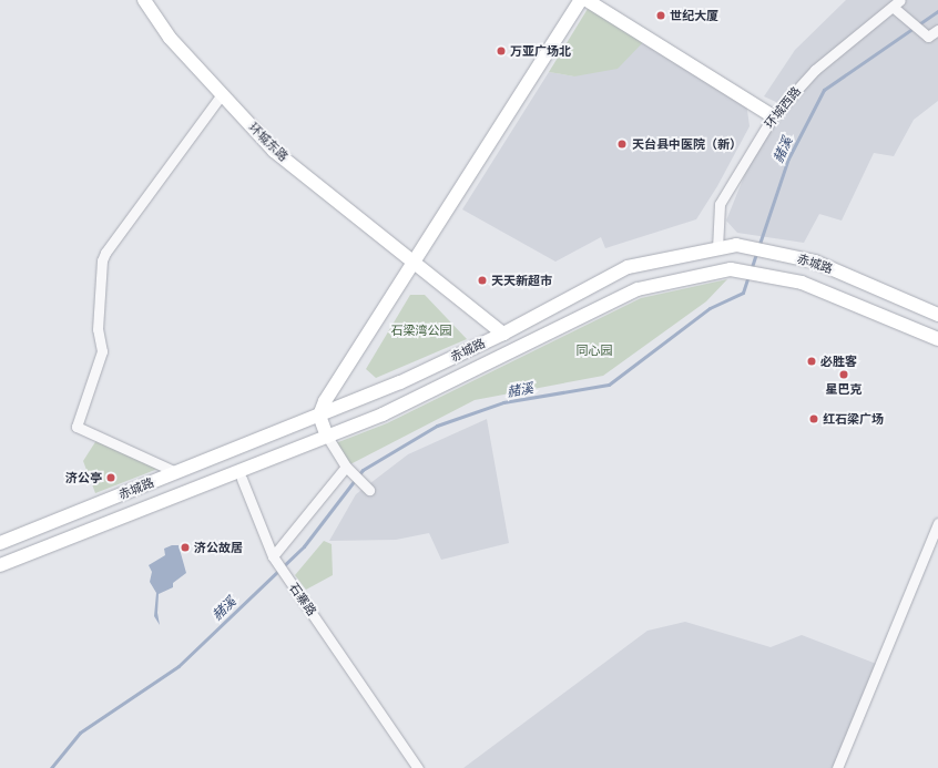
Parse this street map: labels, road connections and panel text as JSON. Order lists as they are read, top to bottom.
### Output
{
  "streets": {
    "main road": ["环城东路", "赤城路"],
    "street": ["环城西路", "石寨路"]
  },
  "crossings": [
    ["环城西路", "赤城路"],
    ["环城东路", "赤城路"]
  ],
  "water": ["赭溪"],
  "parks": ["石梁湾公园", "同心园"],
  "places": [
    "世纪大厦",
    "万亚广场北",
    "天台县中医院（新）",
    "天天新超市",
    "必胜客",
    "星巴克",
    "红石梁广场",
    "济公亭",
    "济公故居"
  ]
}
